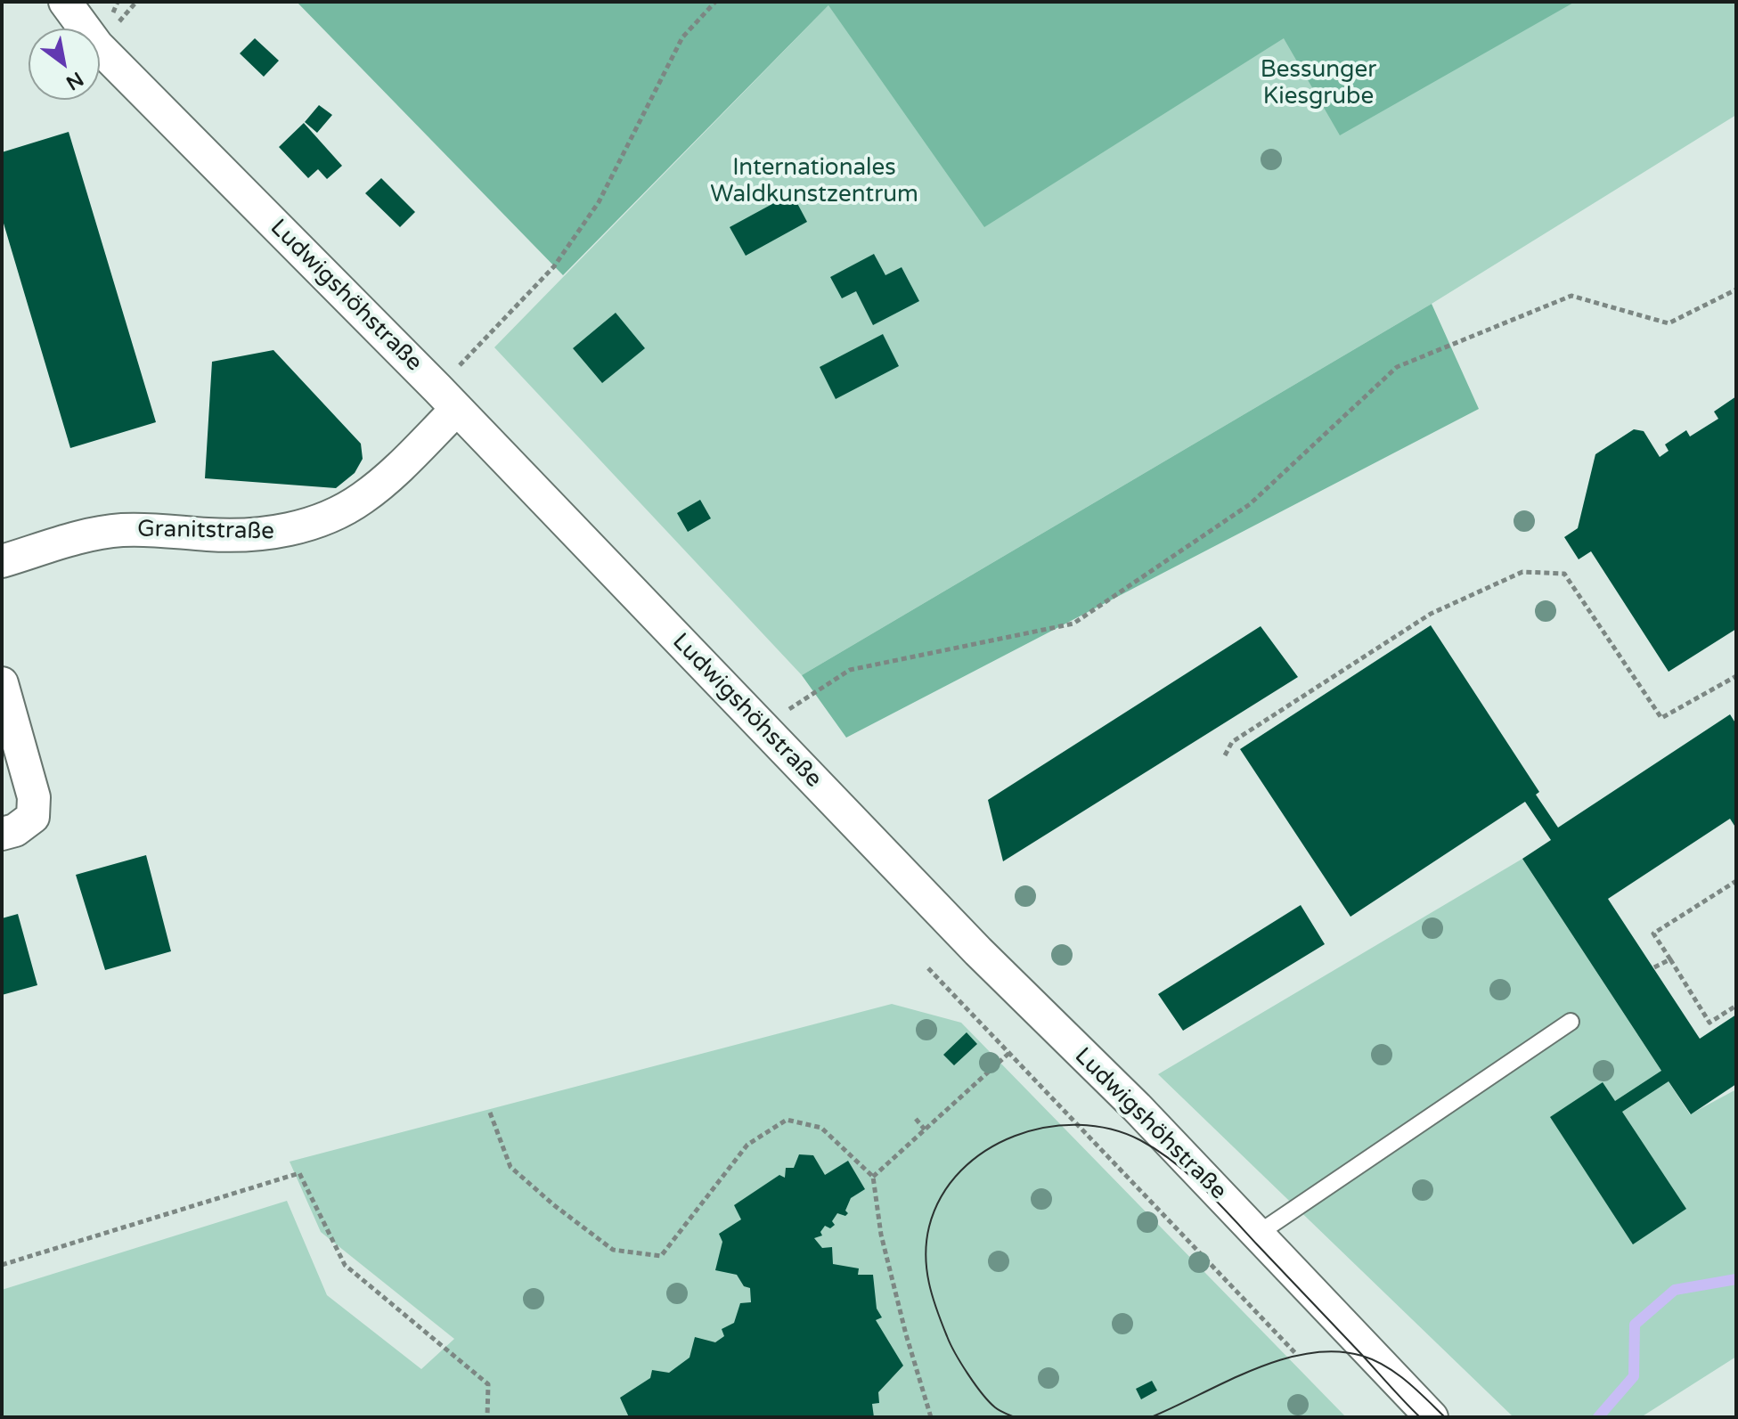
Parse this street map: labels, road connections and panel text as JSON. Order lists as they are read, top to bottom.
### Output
{
  "streets": {
    "street": ["Ludwigshöhstraße", "Granitstraße"]
  },
  "crossings": [
    ["Ludwigshöhstraße", "Granitstraße"]
  ],
  "parks": ["Bessunger Kiesgrube", "Internationales Waldkunstzentrum"],
  "north": "bottom right"
}
